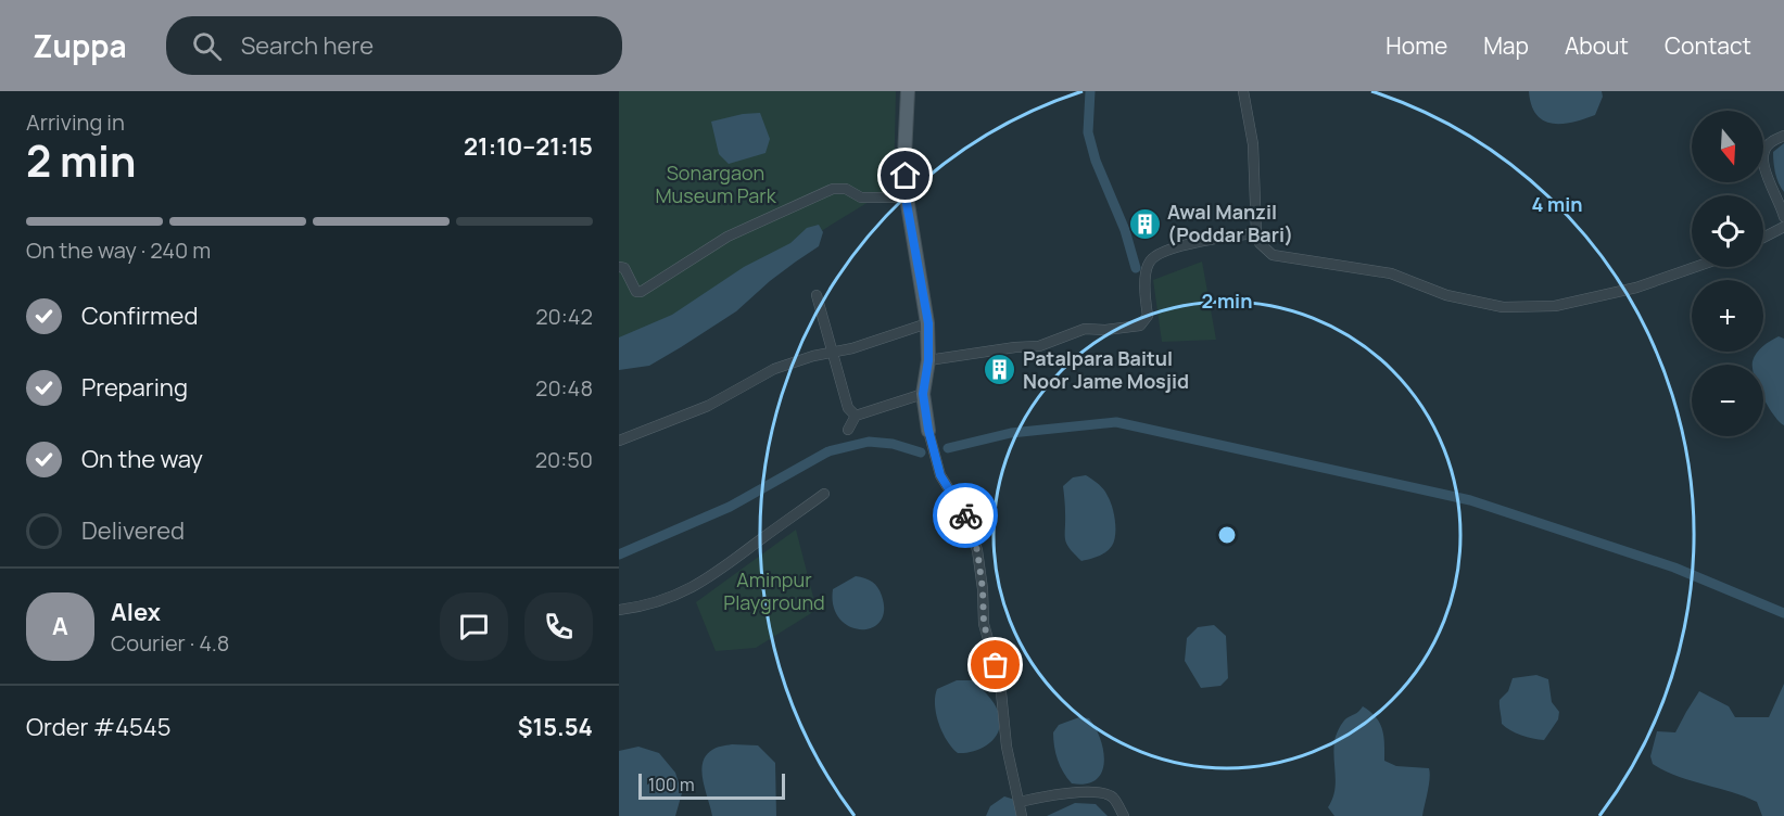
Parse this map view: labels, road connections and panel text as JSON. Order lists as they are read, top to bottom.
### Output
{
  "parks": ["Sonargaon Museum Park", "Aminpur Playground"],
  "places": {
    "building": ["Awal Manzil (Poddar Bari)", "Patalpara Baitul Noor Jame Mosjid"]
  },
  "scale_bar": "100 m",
  "north": "bottom",
  "page": {
    "header": "Zuppa",
    "search": "Search here",
    "nav": [
      "Home",
      "Map",
      "About",
      "Contact"
    ],
    "heading": ["2 min", "Arriving in", "21:10–21:15"],
    "panel": [
      "Alex",
      "Courier · 4.8",
      "Order #4545",
      "$15.54"
    ],
    "map_buttons": ["+", "−"],
    "bar": "On the way · 240 m",
    "list": [
      ["Confirmed", "20:42"],
      ["Preparing", "20:48"],
      ["On the way", "20:50"],
      "Delivered"
    ],
    "round": "A",
    "scale": "100 m"
  },
  "rings": ["4 min", "2 min"]
}
